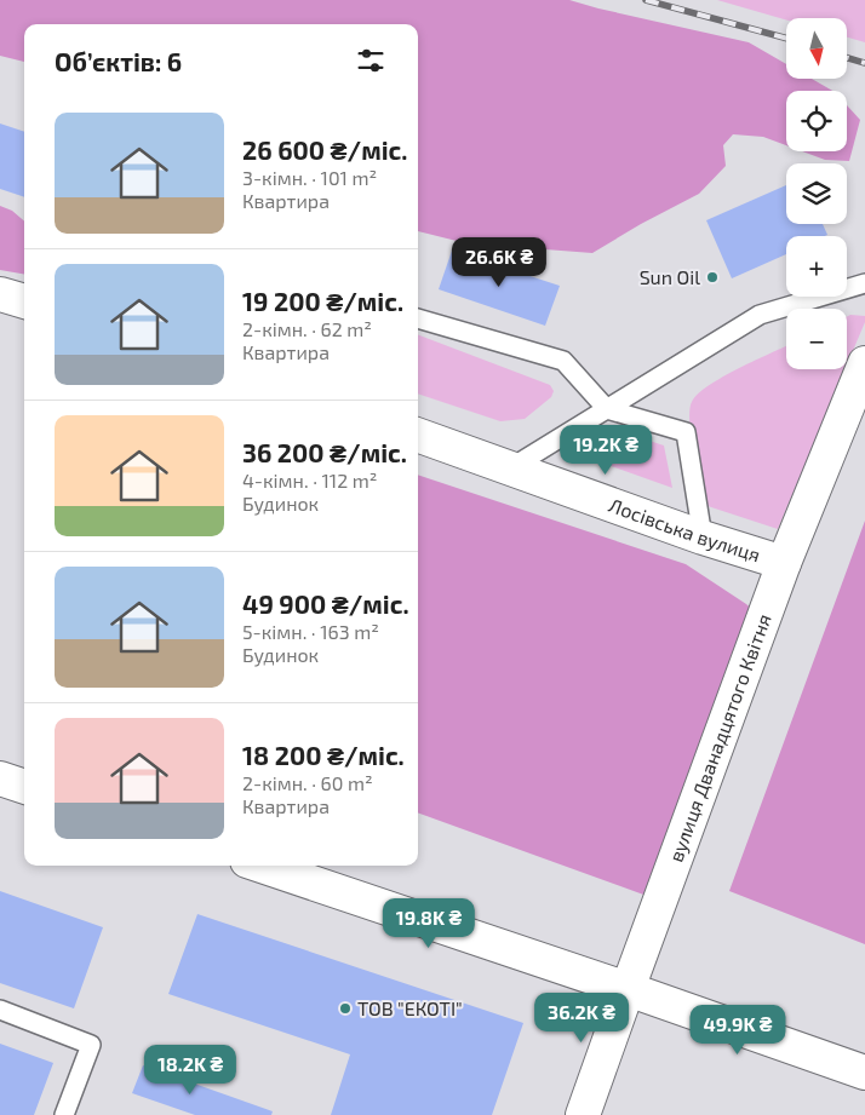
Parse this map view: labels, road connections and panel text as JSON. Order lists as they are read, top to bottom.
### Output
{
  "streets": {
    "street": ["Лосівська вулиця", "вулиця Дванадцятого Квітня"]
  },
  "crossings": [
    ["Лосівська вулиця", "вулиця Дванадцятого Квітня"]
  ],
  "places": ["Sun Oil", "ТОВ \"ЕКОТI\""],
  "north": "bottom",
  "page": {
    "map_buttons": ["+", "−"],
    "heading": "Об’єктів: 6",
    "list": [
      {
        "name": "26 600 ₴/міс.",
        "note": "3-кімн. · 101 m² · Квартира"
      },
      {
        "name": "19 200 ₴/міс.",
        "note": "2-кімн. · 62 m² · Квартира"
      },
      {
        "name": "36 200 ₴/міс.",
        "note": "4-кімн. · 112 m² · Будинок"
      },
      {
        "name": "49 900 ₴/міс.",
        "note": "5-кімн. · 163 m² · Будинок"
      },
      {
        "name": "18 200 ₴/міс.",
        "note": "2-кімн. · 60 m² · Квартира"
      }
    ],
    "price": [
      "26.6K ₴",
      "19.2K ₴",
      "19.8K ₴",
      "36.2K ₴",
      "49.9K ₴",
      "18.2K ₴"
    ]
  }
}
